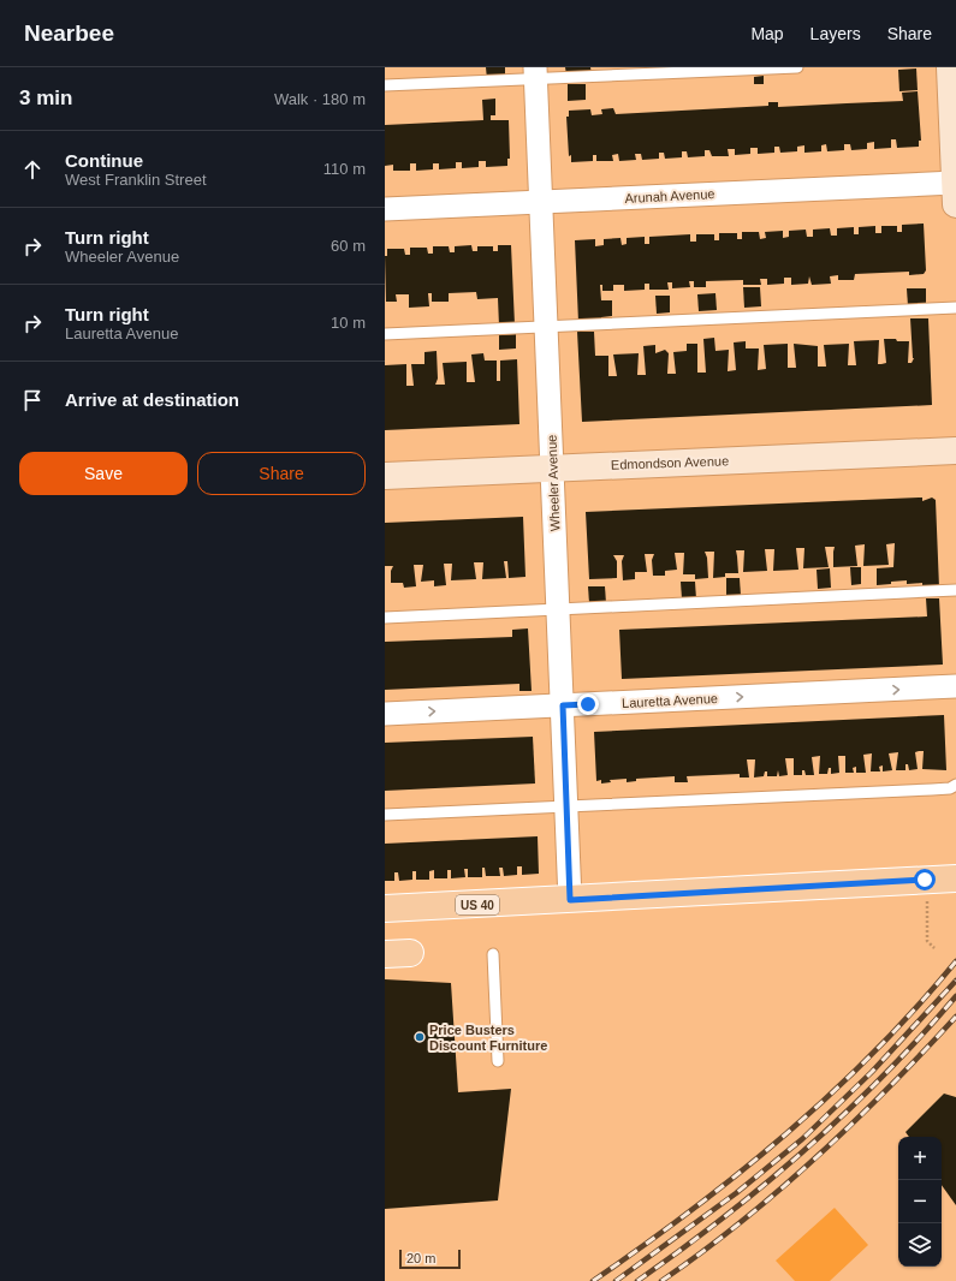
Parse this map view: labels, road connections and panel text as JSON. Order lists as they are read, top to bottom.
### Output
{
  "streets": {
    "main road": ["Edmondson Avenue", "US 40"],
    "street": ["Arunah Avenue", "Wheeler Avenue", "Lauretta Avenue"]
  },
  "crossings": [
    ["Arunah Avenue", "Wheeler Avenue"],
    ["Edmondson Avenue", "Wheeler Avenue"],
    ["Wheeler Avenue", "Lauretta Avenue"],
    ["Wheeler Avenue", "US 40"]
  ],
  "one_way": ["Lauretta Avenue"],
  "places": ["Price Busters Discount Furniture"],
  "scale_bar": "20 m",
  "page": {
    "header": "Nearbee",
    "nav": ["Map", "Layers", "Share"],
    "heading": ["3 min", "Walk · 180 m"],
    "list": [
      ["Continue", "West Franklin Street", "110 m"],
      ["Turn right", "Wheeler Avenue", "60 m"],
      ["Turn right", "Lauretta Avenue", "10 m"],
      "Arrive at destination"
    ],
    "buttons": ["Save", "Share"],
    "map_buttons": ["+", "−"],
    "scale": "20 m"
  }
}
